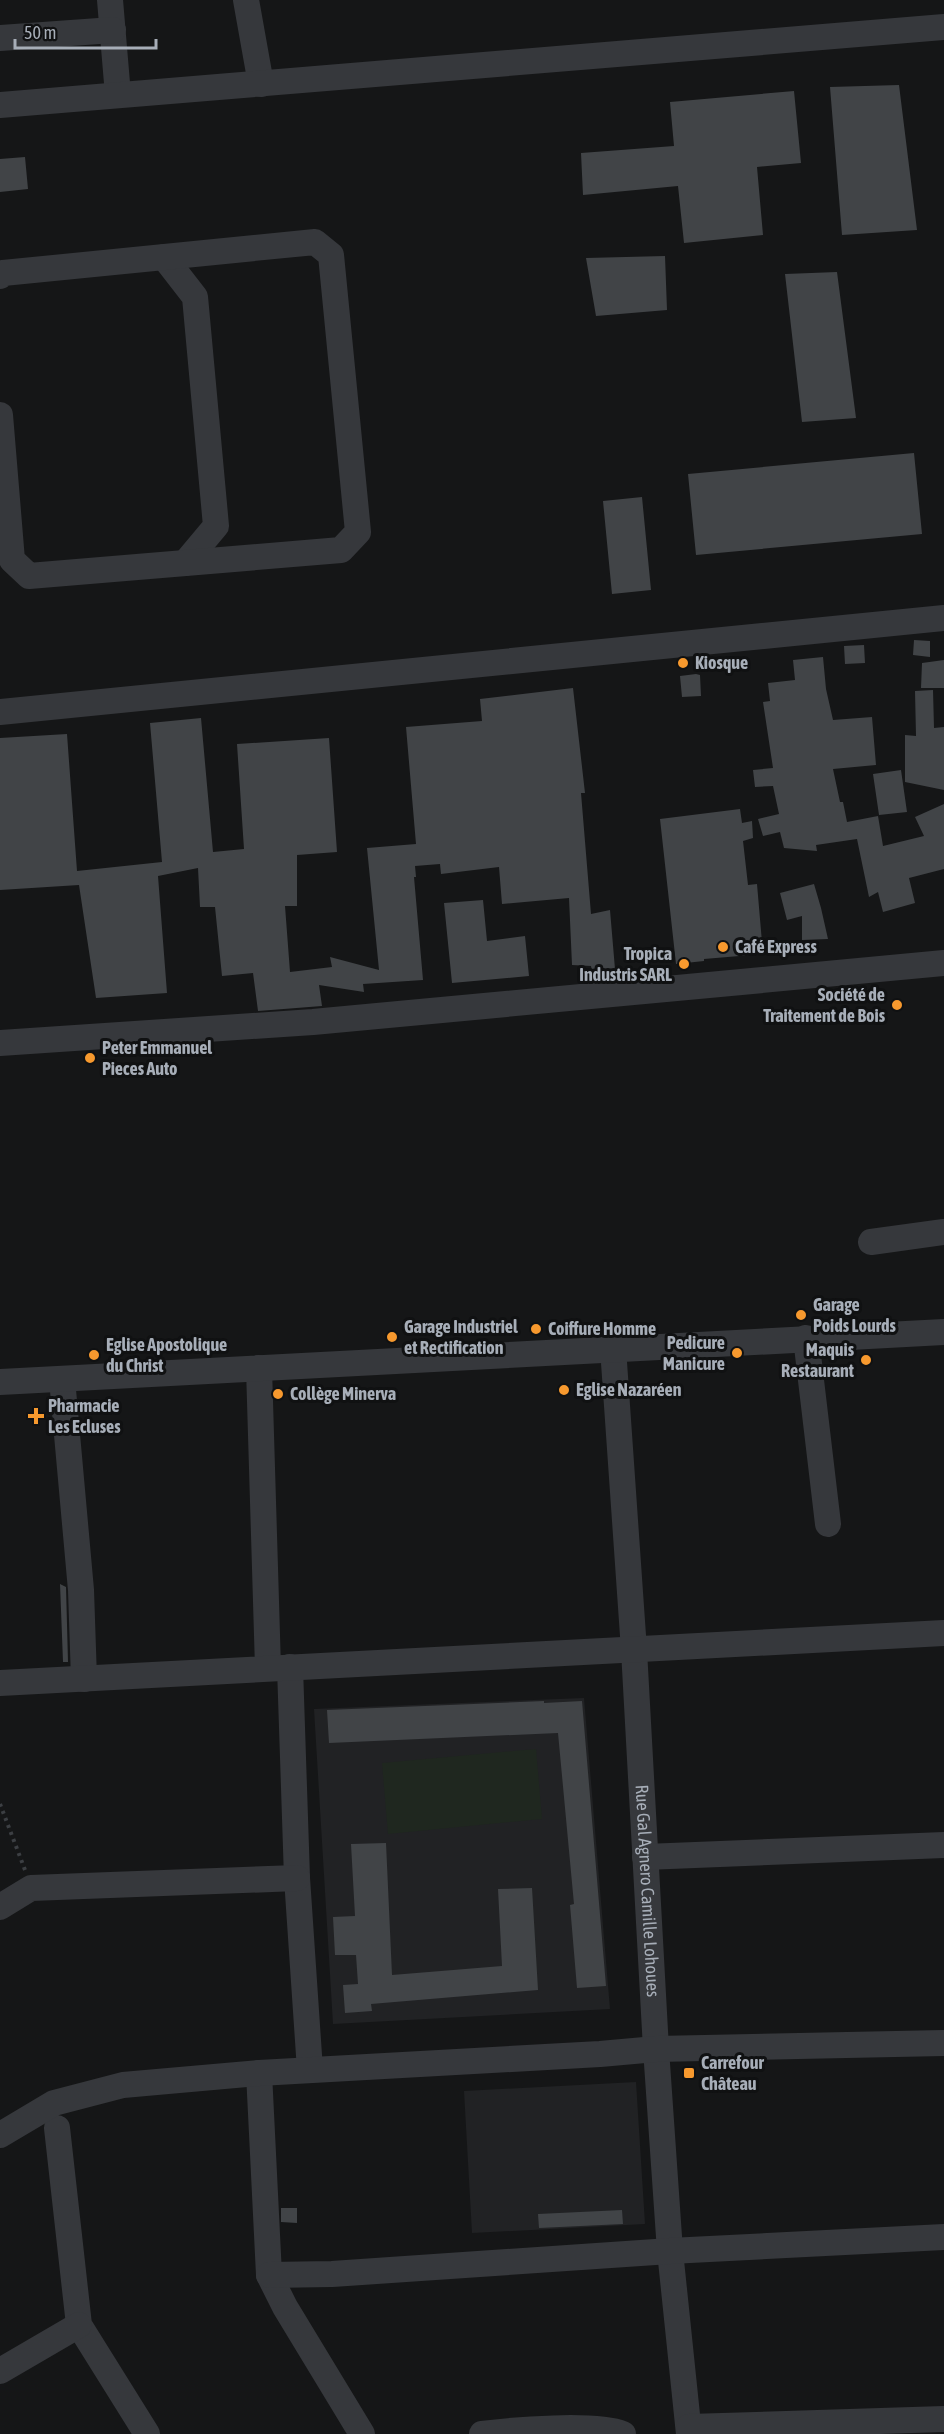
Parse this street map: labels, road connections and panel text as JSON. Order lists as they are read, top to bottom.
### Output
{
  "streets": {
    "street": ["Rue Gal Agnero Camille Lohoues"]
  },
  "places": {
    "other": [
      "Kiosque",
      "Café Express",
      "Tropica Industris SARL",
      "Société de Traitement de Bois",
      "Peter Emmanuel Pieces Auto",
      "Garage Poids Lourds",
      "Coiffure Homme",
      "Garage Industriel et Rectification",
      "Pedicure Manicure",
      "Eglise Apostolique du Christ",
      "Maquis Restaurant",
      "Eglise Nazaréen",
      "Collège Minerva"
    ],
    "health": ["Pharmacie Les Ecluses"],
    "transit": ["Carrefour Château"]
  },
  "scale_bar": "50 m"
}
